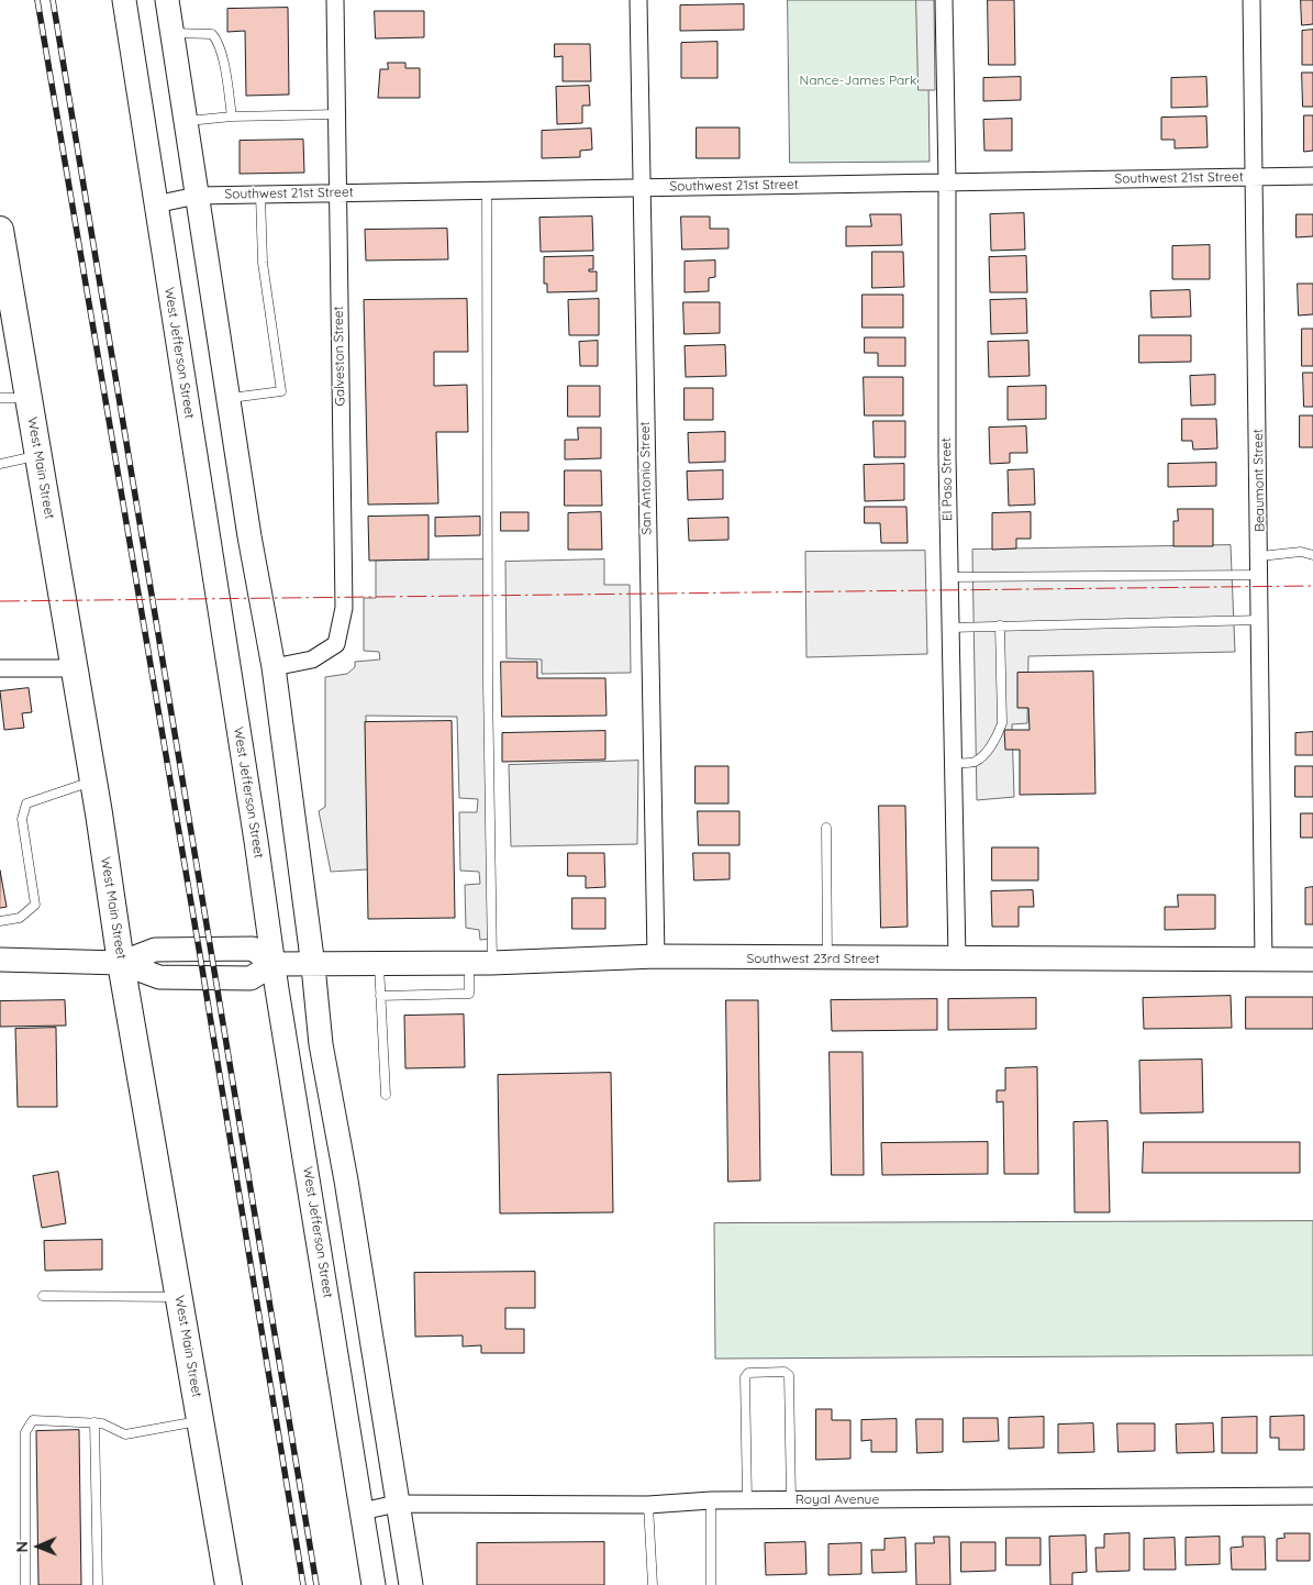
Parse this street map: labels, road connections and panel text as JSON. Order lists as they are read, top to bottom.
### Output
{
  "streets": {
    "main road": ["West Jefferson Street", "West Main Street", "Southwest 23rd Street"],
    "street": [
      "Southwest 21st Street",
      "Galveston Street",
      "San Antonio Street",
      "El Paso Street",
      "Beaumont Street",
      "Royal Avenue"
    ]
  },
  "crossings": [
    ["Southwest 21st Street", "West Jefferson Street"],
    ["Southwest 21st Street", "Galveston Street"],
    ["Southwest 21st Street", "San Antonio Street"],
    ["Southwest 21st Street", "El Paso Street"],
    ["Southwest 21st Street", "Beaumont Street"],
    ["West Jefferson Street", "Southwest 23rd Street"],
    ["West Jefferson Street", "Royal Avenue"],
    ["San Antonio Street", "Southwest 23rd Street"],
    ["El Paso Street", "Southwest 23rd Street"],
    ["Beaumont Street", "Southwest 23rd Street"]
  ],
  "parks": ["Nance-James Park"],
  "north": "left"
}
